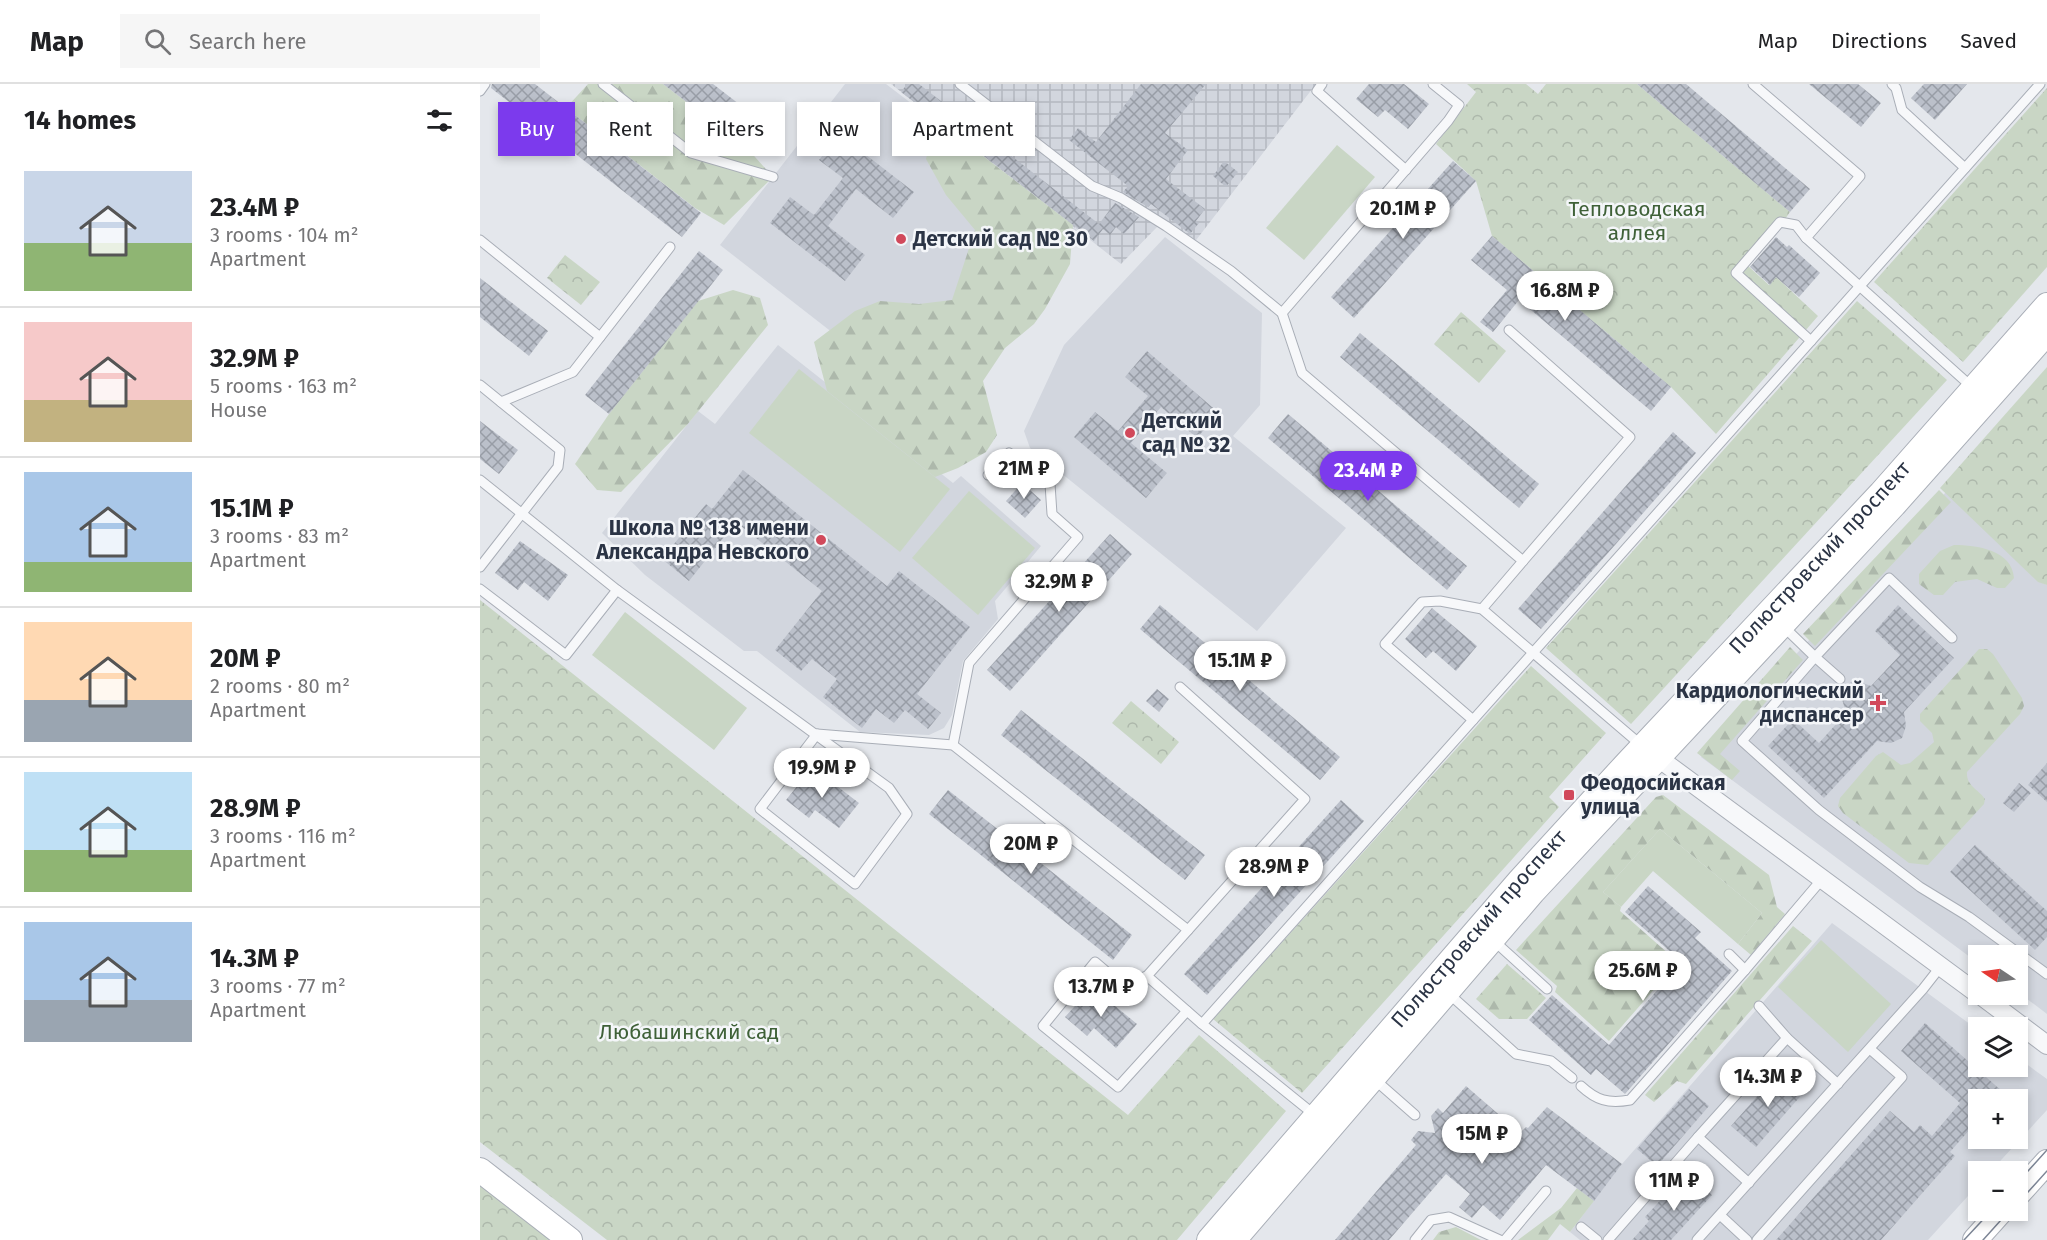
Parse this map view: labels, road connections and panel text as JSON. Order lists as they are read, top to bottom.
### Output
{
  "streets": {
    "main road": ["Полюстровский проспект"]
  },
  "parks": ["Тепловодская аллея", "Любашинский сад"],
  "places": {
    "other": ["Детский сад № 30", "Детский сад № 32", "Школа № 138 имени Александра Невского"],
    "health": ["Кардиологический диспансер"],
    "transit": ["Феодосийская улица"]
  },
  "north": "left",
  "page": {
    "header": "Map",
    "search": "Search here",
    "nav": ["Map", "Directions", "Saved"],
    "heading": "14 homes",
    "chip": [
      "Buy",
      "Rent",
      "Filters",
      "New",
      "Apartment"
    ],
    "list": [
      {
        "name": "23.4M ₽",
        "note": "3 rooms · 104 m² · Apartment"
      },
      {
        "name": "32.9M ₽",
        "note": "5 rooms · 163 m² · House"
      },
      {
        "name": "15.1M ₽",
        "note": "3 rooms · 83 m² · Apartment"
      },
      {
        "name": "20M ₽",
        "note": "2 rooms · 80 m² · Apartment"
      },
      {
        "name": "28.9M ₽",
        "note": "3 rooms · 116 m² · Apartment"
      },
      {
        "name": "14.3M ₽",
        "note": "3 rooms · 77 m² · Apartment"
      }
    ],
    "price": [
      "20.1M ₽",
      "16.8M ₽",
      "21M ₽",
      "23.4M ₽",
      "32.9M ₽",
      "15.1M ₽",
      "19.9M ₽",
      "20M ₽",
      "28.9M ₽",
      "25.6M ₽",
      "13.7M ₽",
      "14.3M ₽",
      "15M ₽",
      "11M ₽"
    ],
    "map_buttons": ["+", "−"]
  }
}
